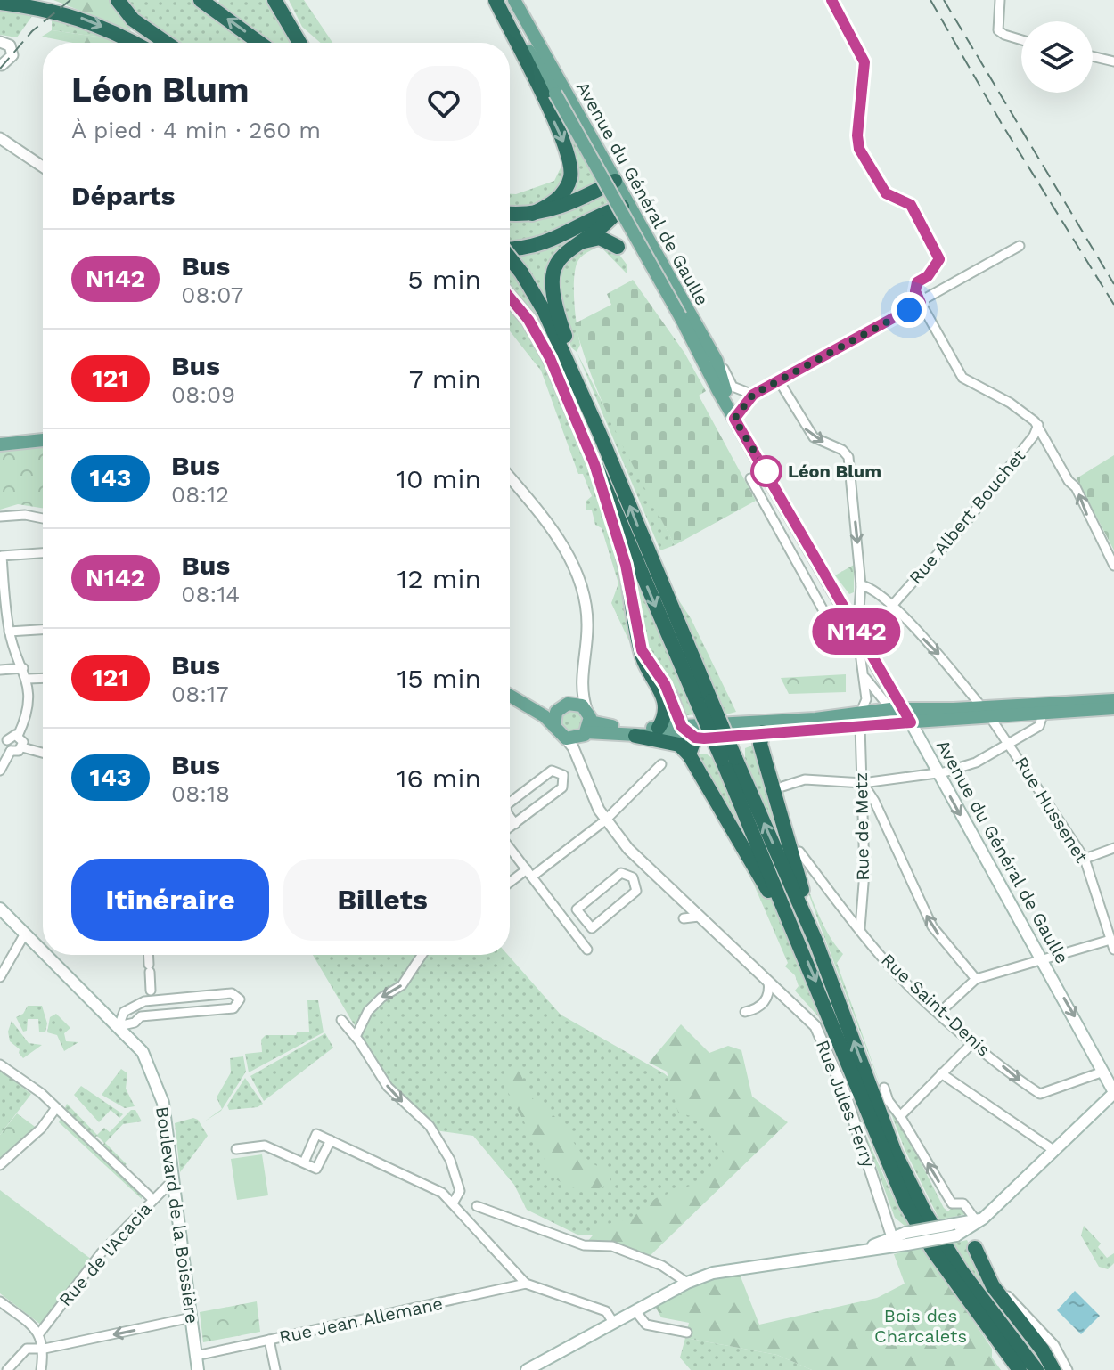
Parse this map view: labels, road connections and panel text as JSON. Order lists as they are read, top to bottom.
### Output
{
  "streets": {
    "main road": ["Avenue du Général de Gaulle", "Boulevard de la Boissière"],
    "street": [
      "Rue Albert Bouchet",
      "Rue Hussenet",
      "Rue de Metz",
      "Rue Saint-Denis",
      "Rue Jules Ferry",
      "Rue de l'Acacia",
      "Rue Jean Allemane"
    ]
  },
  "crossings": [
    ["Avenue du Général de Gaulle", "Rue de Metz"],
    ["Avenue du Général de Gaulle", "Rue Saint-Denis"],
    ["Rue Albert Bouchet", "Rue Hussenet"],
    ["Rue Hussenet", "Rue de Metz"],
    ["Rue de Metz", "Rue Saint-Denis"],
    ["Boulevard de la Boissière", "Rue de l'Acacia"],
    ["Boulevard de la Boissière", "Rue Jean Allemane"]
  ],
  "one_way": ["Rue de Metz"],
  "parks": ["Bois des Charcalets"],
  "places": ["Léon Blum"],
  "lines": ["bus line N142"],
  "page": {
    "on_map": "N142",
    "heading": [
      ["Léon Blum", "À pied · 4 min · 260 m"],
      "Départs"
    ],
    "list": [
      {
        "mark": "N142",
        "name": "Bus",
        "note": "08:07",
        "value": "5 min"
      },
      {
        "mark": "121",
        "name": "Bus",
        "note": "08:09",
        "value": "7 min"
      },
      {
        "mark": "143",
        "name": "Bus",
        "note": "08:12",
        "value": "10 min"
      },
      {
        "mark": "N142",
        "name": "Bus",
        "note": "08:14",
        "value": "12 min"
      },
      {
        "mark": "121",
        "name": "Bus",
        "note": "08:17",
        "value": "15 min"
      },
      {
        "mark": "143",
        "name": "Bus",
        "note": "08:18",
        "value": "16 min"
      }
    ],
    "buttons": ["Itinéraire", "Billets"]
  }
}
